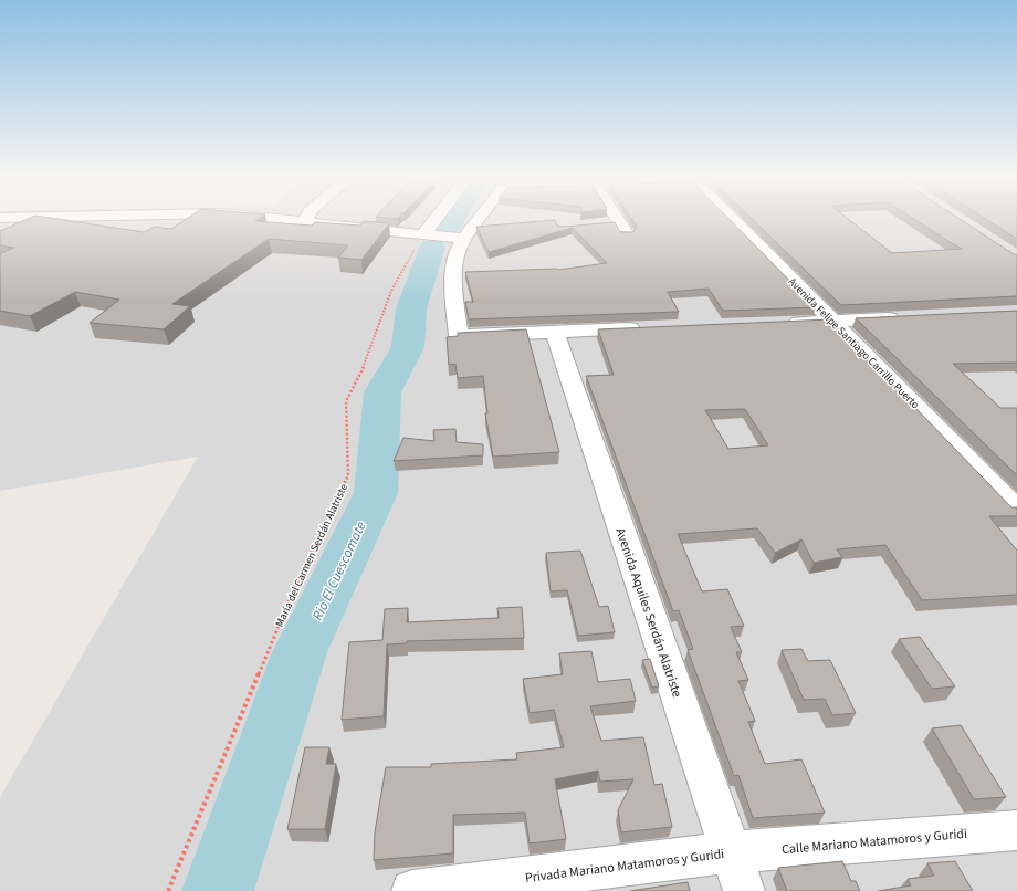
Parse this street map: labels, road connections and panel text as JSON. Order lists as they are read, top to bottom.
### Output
{
  "streets": {
    "street": [
      "Avenida Felipe Santiago Carrillo Puerto",
      "Avenida Aquiles Serdán Alatriste",
      "Calle Mariano Matamoros y Guridi",
      "Privada Mariano Matamoros y Guridi"
    ],
    "path": ["María del Carmen Serdán Alatriste"]
  },
  "crossings": [
    ["Avenida Aquiles Serdán Alatriste", "Calle Mariano Matamoros y Guridi"],
    ["Avenida Aquiles Serdán Alatriste", "Privada Mariano Matamoros y Guridi"],
    ["Calle Mariano Matamoros y Guridi", "Privada Mariano Matamoros y Guridi"]
  ],
  "water": ["Rio El Cuescomate"]
}
